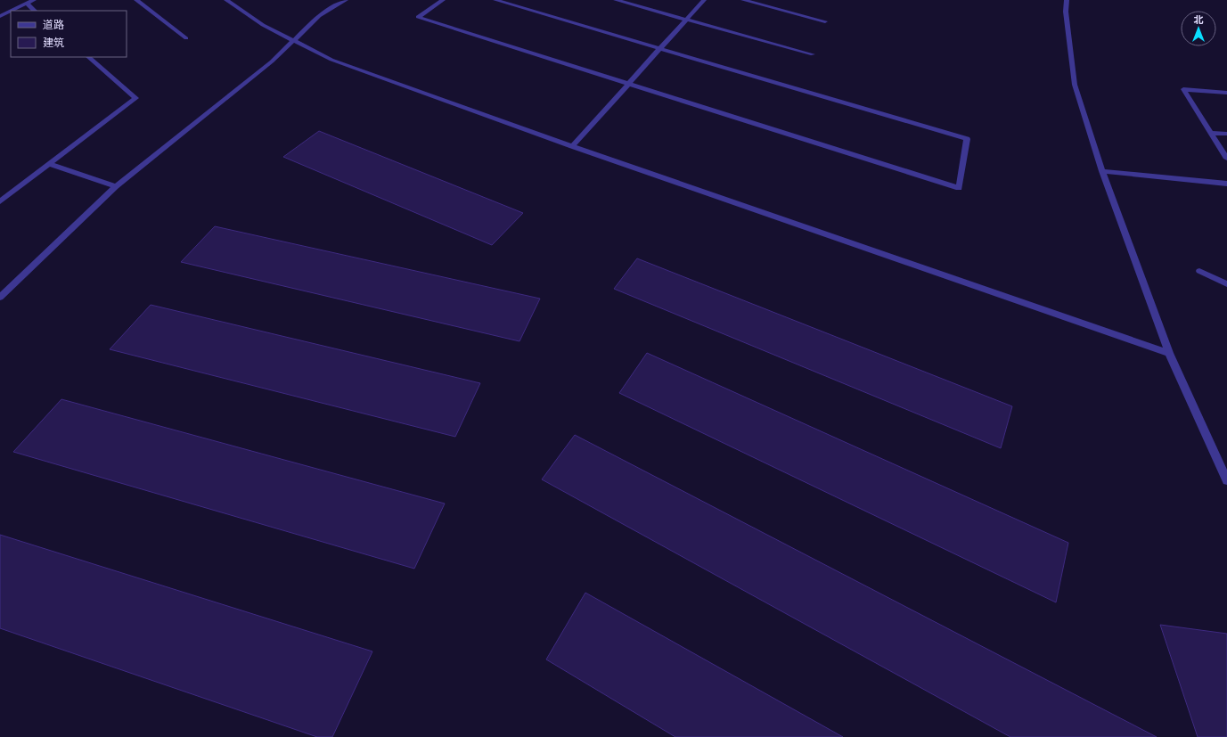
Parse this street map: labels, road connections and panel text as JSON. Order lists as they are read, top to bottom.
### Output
{
  "legend": ["道路", "建筑"],
  "north": "top"
}
